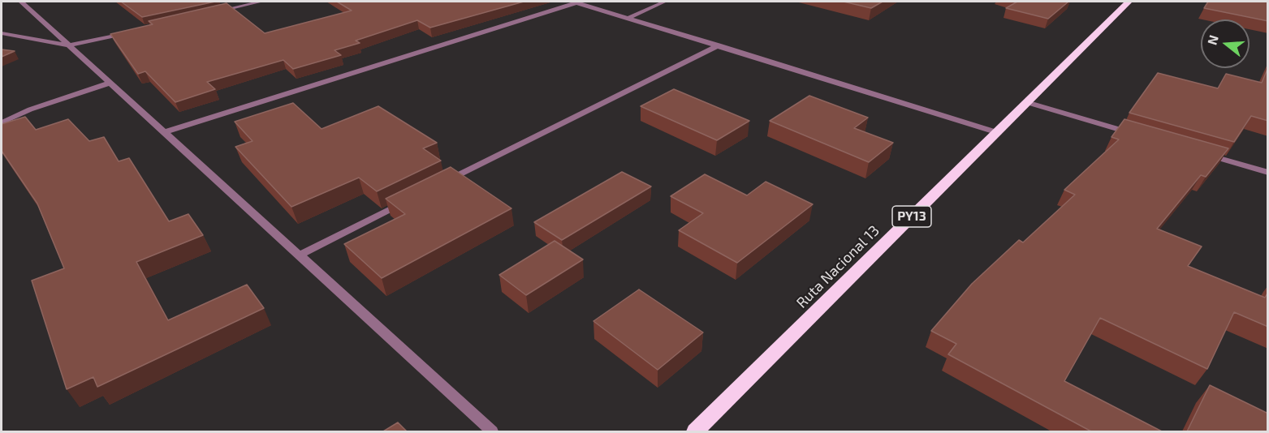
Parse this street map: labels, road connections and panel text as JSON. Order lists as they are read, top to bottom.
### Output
{
  "streets": {
    "highway": ["PY13", "Ruta Nacional 13"]
  },
  "north": "left"
}
